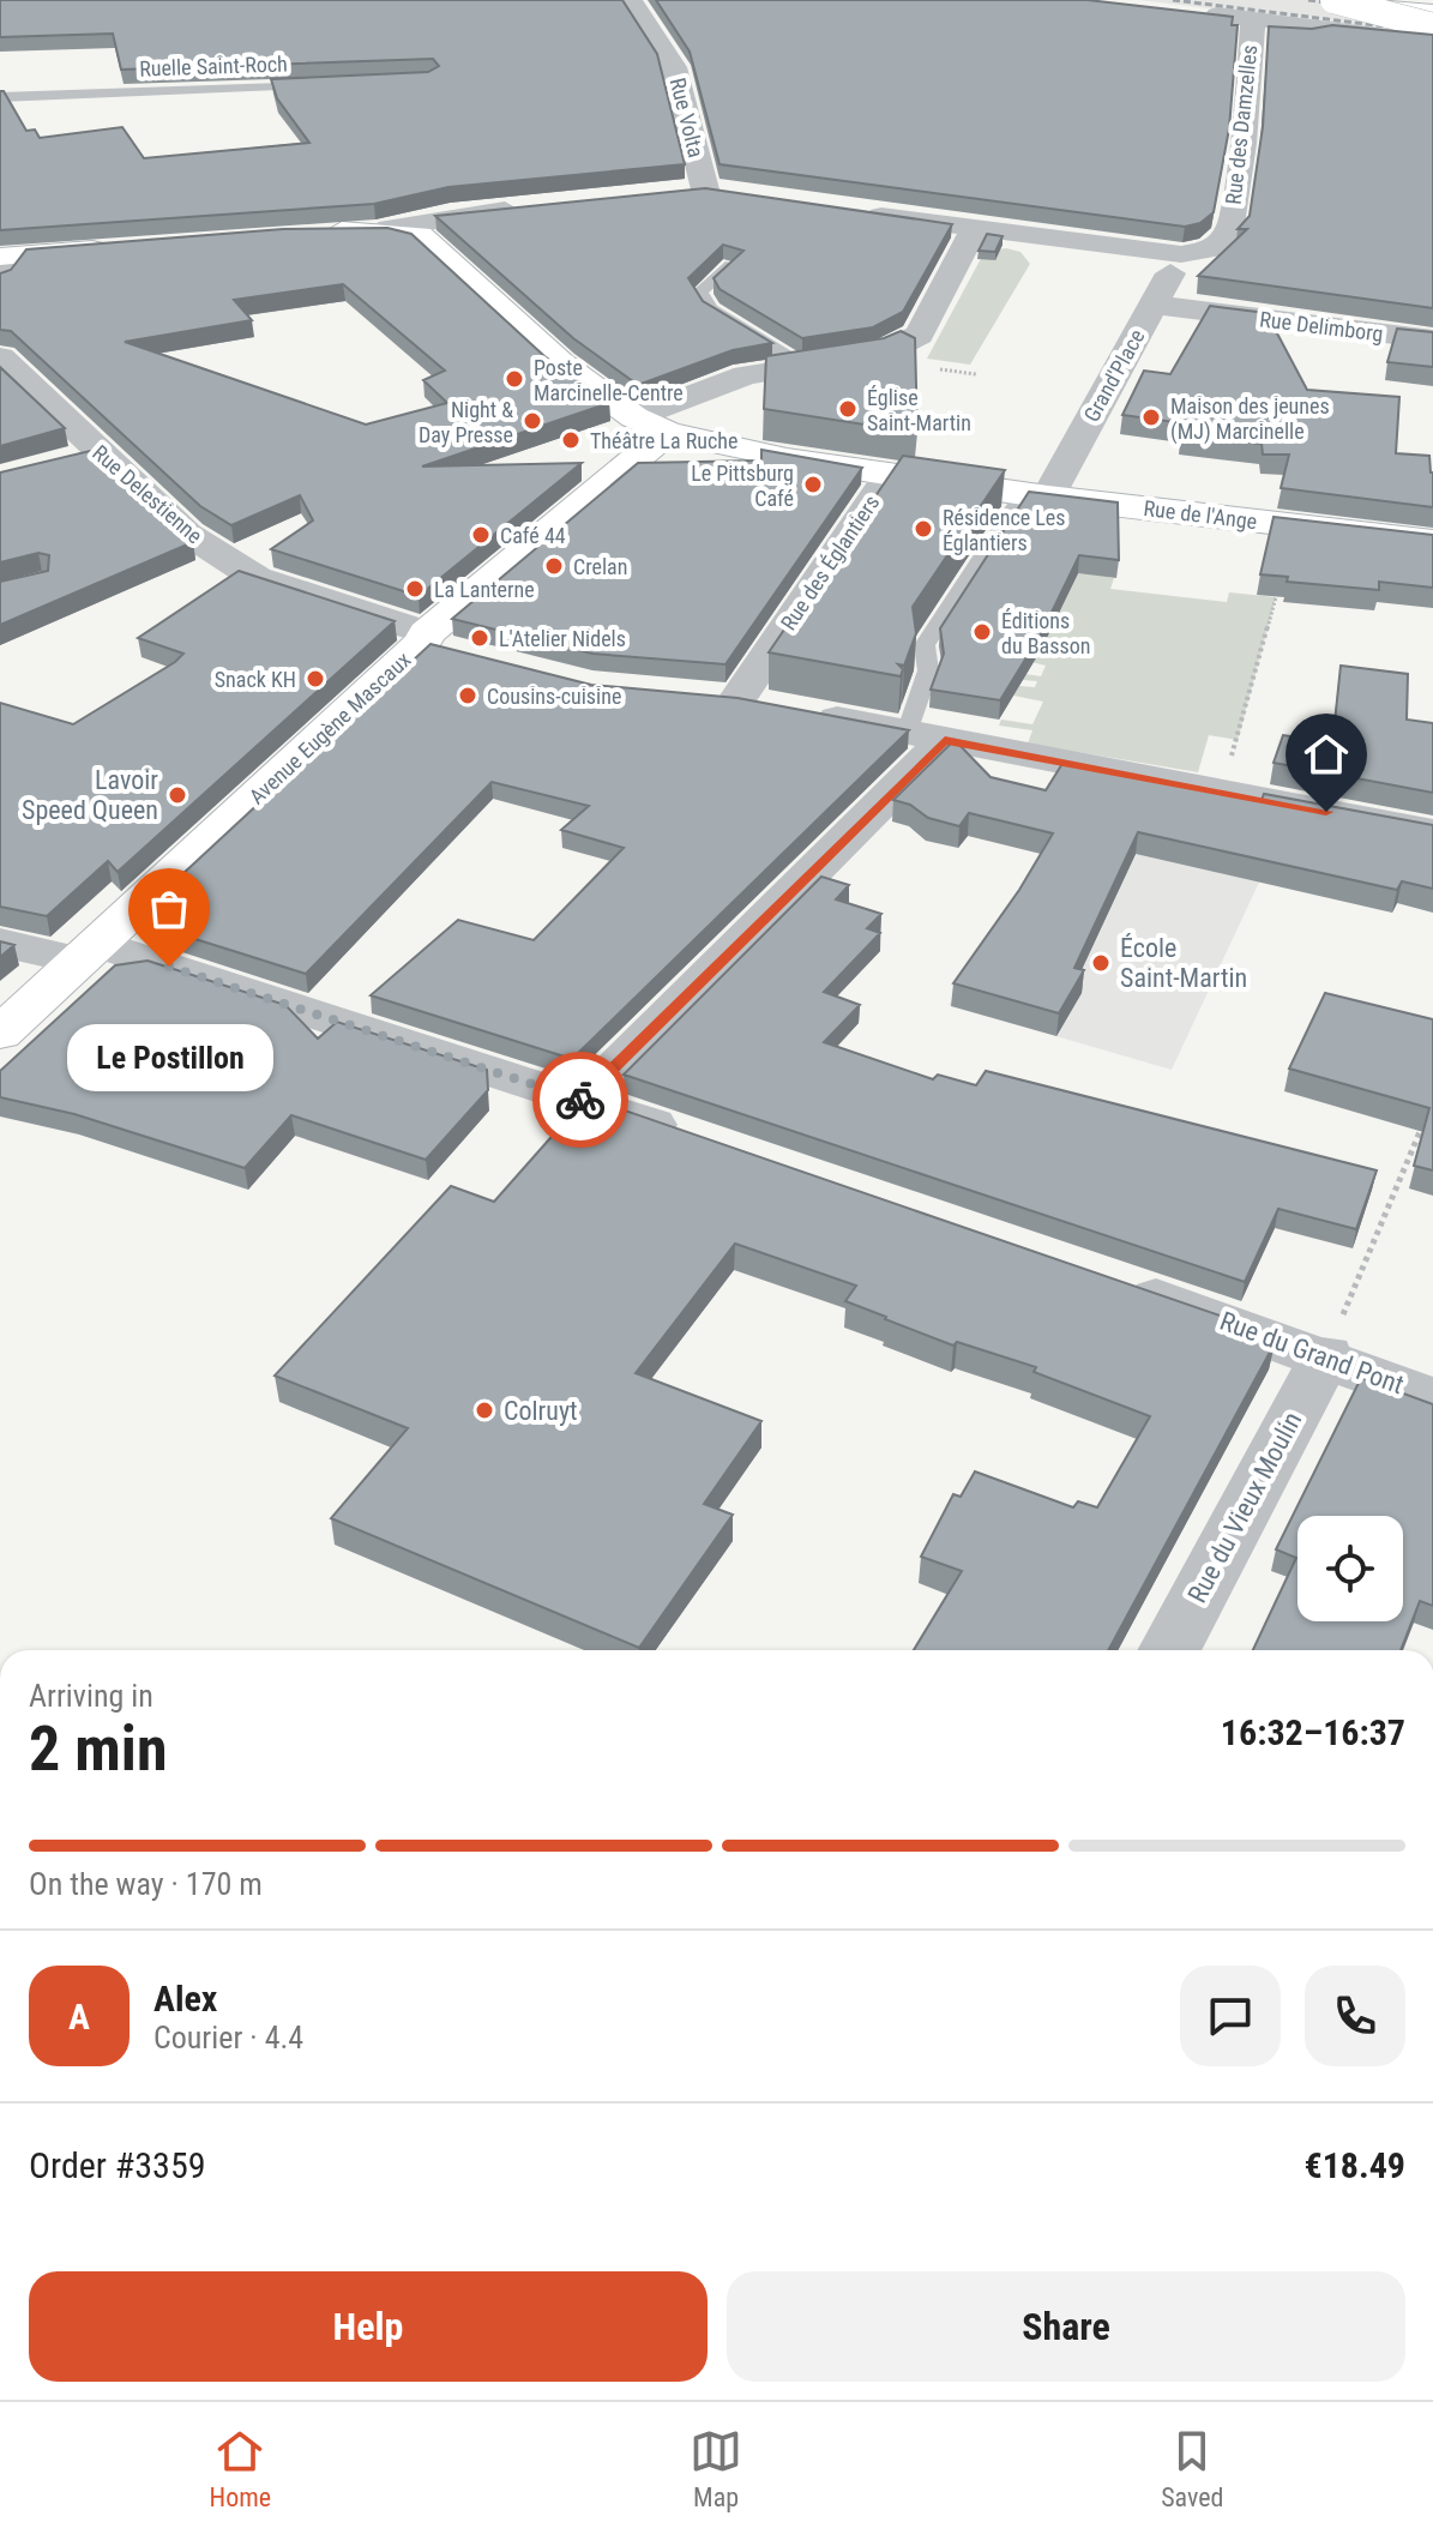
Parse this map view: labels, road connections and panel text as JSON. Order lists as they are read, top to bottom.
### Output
{
  "streets": {
    "main road": ["Rue de l'Ange", "Avenue Eugène Mascaux"],
    "street": [
      "Rue Volta",
      "Rue des Damzelles",
      "Rue Delimborg",
      "Grand'Place",
      "Rue Delestienne",
      "Rue des Églantiers",
      "Rue du Grand Pont",
      "Rue du Vieux Moulin"
    ],
    "lane": ["Ruelle Saint-Roch"]
  },
  "crossings": [
    ["Rue des Damzelles", "Grand'Place"],
    ["Rue Delimborg", "Grand'Place"],
    ["Grand'Place", "Rue de l'Ange"],
    ["Rue Delestienne", "Avenue Eugène Mascaux"],
    ["Rue de l'Ange", "Rue des Églantiers"],
    ["Rue de l'Ange", "Avenue Eugène Mascaux"],
    ["Rue du Grand Pont", "Rue du Vieux Moulin"]
  ],
  "places": [
    "Poste Marcinelle-Centre",
    "Église Saint-Martin",
    "Maison des jeunes (MJ) Marcinelle",
    "Night & Day Presse",
    "Théâtre La Ruche",
    "Le Pittsburg Café",
    "Résidence Les Églantiers",
    "Café 44",
    "Crelan",
    "La Lanterne",
    "Éditions du Basson",
    "L'Atelier Nidels",
    "Snack KH",
    "Cousins-cuisine",
    "Lavoir Speed Queen",
    "École Saint-Martin",
    "Le Postillon",
    "Colruyt"
  ],
  "page": {
    "bubble": "Le Postillon",
    "heading": ["2 min", "Arriving in", "16:32–16:37"],
    "panel": [
      "Alex",
      "Courier · 4.4",
      "Order #3359",
      "€18.49"
    ],
    "bar": "On the way · 170 m",
    "round": "A",
    "buttons": ["Help", "Share"],
    "tabs": ["Home", "Map", "Saved"]
  }
}
